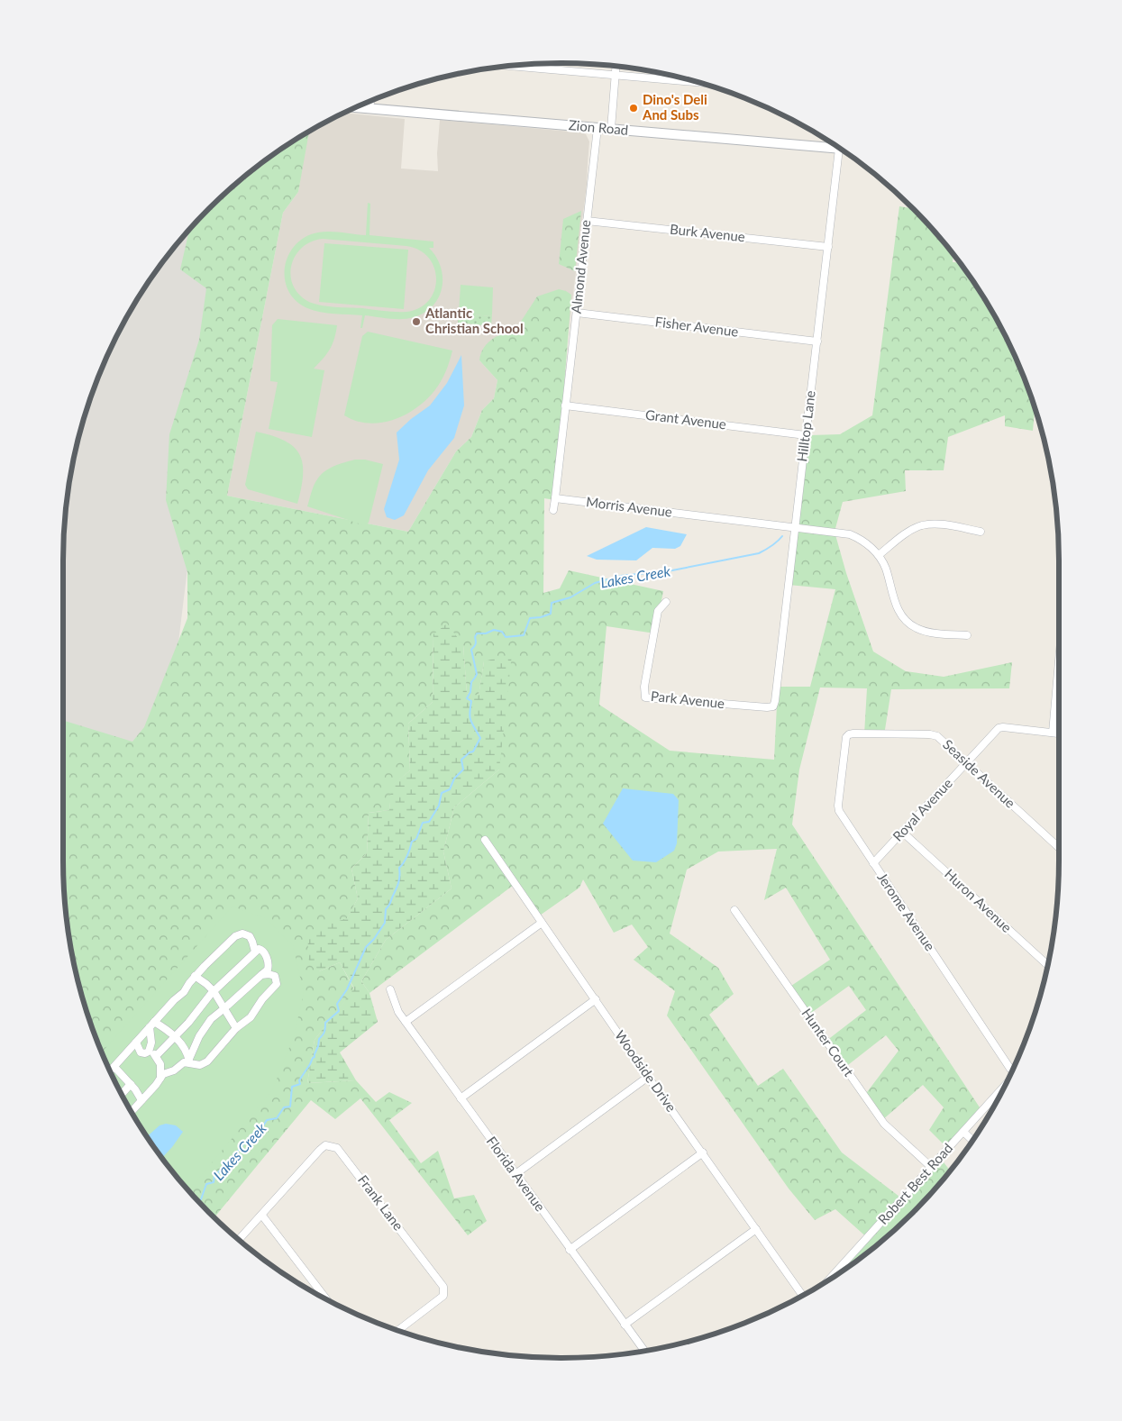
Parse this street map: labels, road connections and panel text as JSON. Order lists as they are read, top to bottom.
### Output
{
  "streets": {
    "street": [
      "Zion Road",
      "Burk Avenue",
      "Almond Avenue",
      "Fisher Avenue",
      "Grant Avenue",
      "Hilltop Lane",
      "Morris Avenue",
      "Park Avenue",
      "Seaside Avenue",
      "Royal Avenue",
      "Huron Avenue",
      "Jerome Avenue",
      "Hunter Court",
      "Woodside Drive",
      "Florida Avenue",
      "Robert Best Road",
      "Frank Lane"
    ]
  },
  "crossings": [
    ["Zion Road", "Almond Avenue"],
    ["Zion Road", "Hilltop Lane"],
    ["Burk Avenue", "Almond Avenue"],
    ["Burk Avenue", "Hilltop Lane"],
    ["Almond Avenue", "Fisher Avenue"],
    ["Almond Avenue", "Grant Avenue"],
    ["Fisher Avenue", "Hilltop Lane"],
    ["Grant Avenue", "Hilltop Lane"],
    ["Hilltop Lane", "Morris Avenue"],
    ["Hilltop Lane", "Park Avenue"],
    ["Seaside Avenue", "Royal Avenue"],
    ["Seaside Avenue", "Jerome Avenue"],
    ["Royal Avenue", "Huron Avenue"],
    ["Royal Avenue", "Jerome Avenue"],
    ["Hunter Court", "Robert Best Road"]
  ],
  "water": ["Lakes Creek"],
  "places": ["Dino's Deli And Subs", "Atlantic Christian School"]
}
